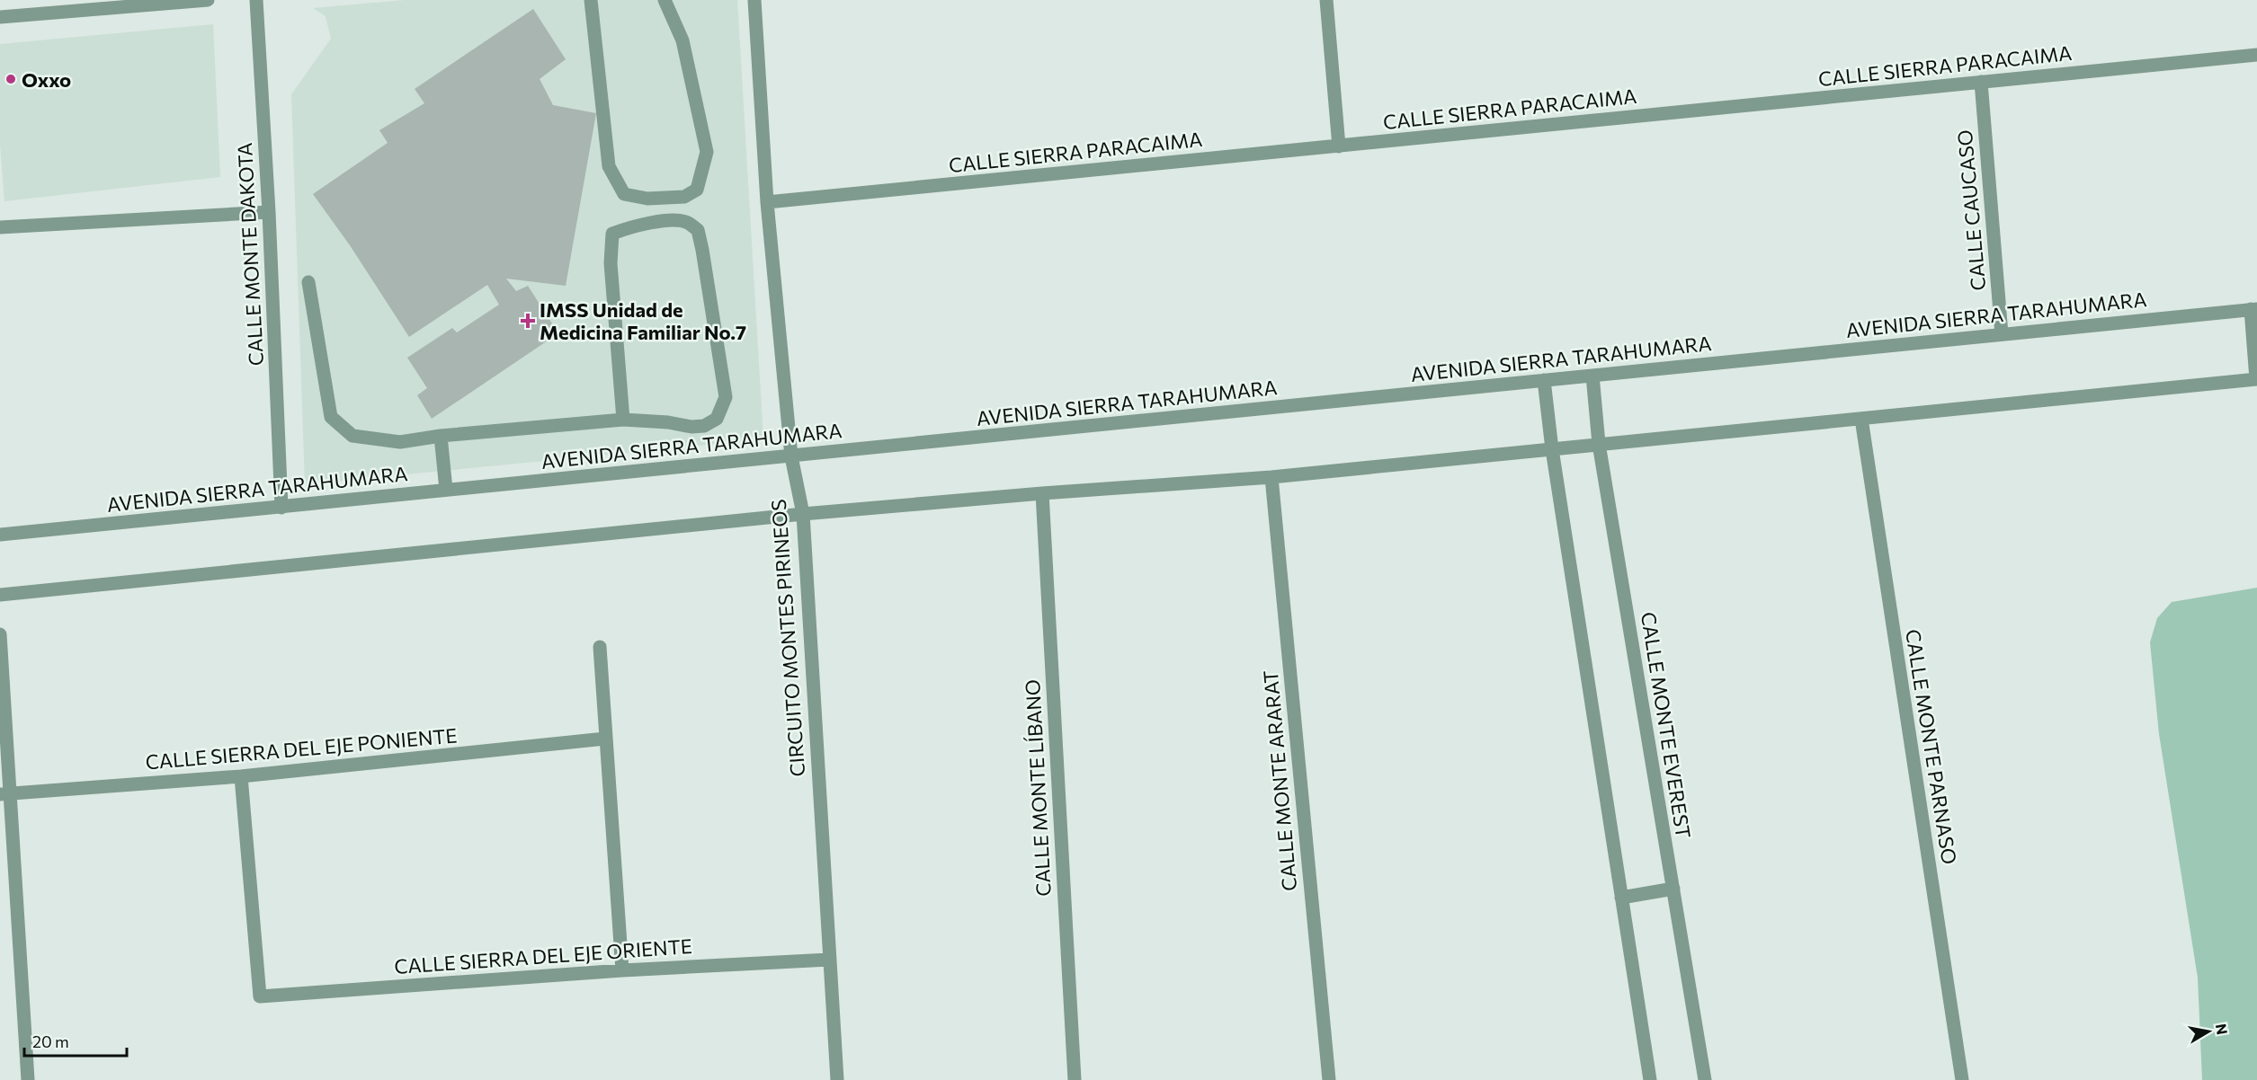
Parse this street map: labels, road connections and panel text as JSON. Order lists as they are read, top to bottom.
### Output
{
  "streets": {
    "street": [
      "CALLE SIERRA PARACAIMA",
      "CALLE CAUCASO",
      "CALLE MONTE DAKOTA",
      "AVENIDA SIERRA TARAHUMARA",
      "CIRCUITO MONTES PIRINEOS",
      "CALLE MONTE EVEREST",
      "CALLE MONTE PARNASO",
      "CALLE SIERRA DEL EJE PONIENTE",
      "CALLE MONTE ARARAT",
      "CALLE MONTE LÍBANO",
      "CALLE SIERRA DEL EJE ORIENTE"
    ]
  },
  "crossings": [
    ["CALLE SIERRA PARACAIMA", "CALLE CAUCASO"],
    ["CALLE SIERRA PARACAIMA", "CIRCUITO MONTES PIRINEOS"],
    ["CALLE CAUCASO", "AVENIDA SIERRA TARAHUMARA"],
    ["CALLE MONTE DAKOTA", "AVENIDA SIERRA TARAHUMARA"],
    ["AVENIDA SIERRA TARAHUMARA", "CIRCUITO MONTES PIRINEOS"],
    ["AVENIDA SIERRA TARAHUMARA", "CALLE MONTE EVEREST"],
    ["CIRCUITO MONTES PIRINEOS", "CALLE SIERRA DEL EJE ORIENTE"],
    ["CALLE SIERRA DEL EJE PONIENTE", "CALLE SIERRA DEL EJE ORIENTE"]
  ],
  "places": {
    "other": ["Oxxo"],
    "health": ["IMSS Unidad de Medicina Familiar No.7"]
  },
  "scale_bar": "20 m",
  "north": "right"
}
